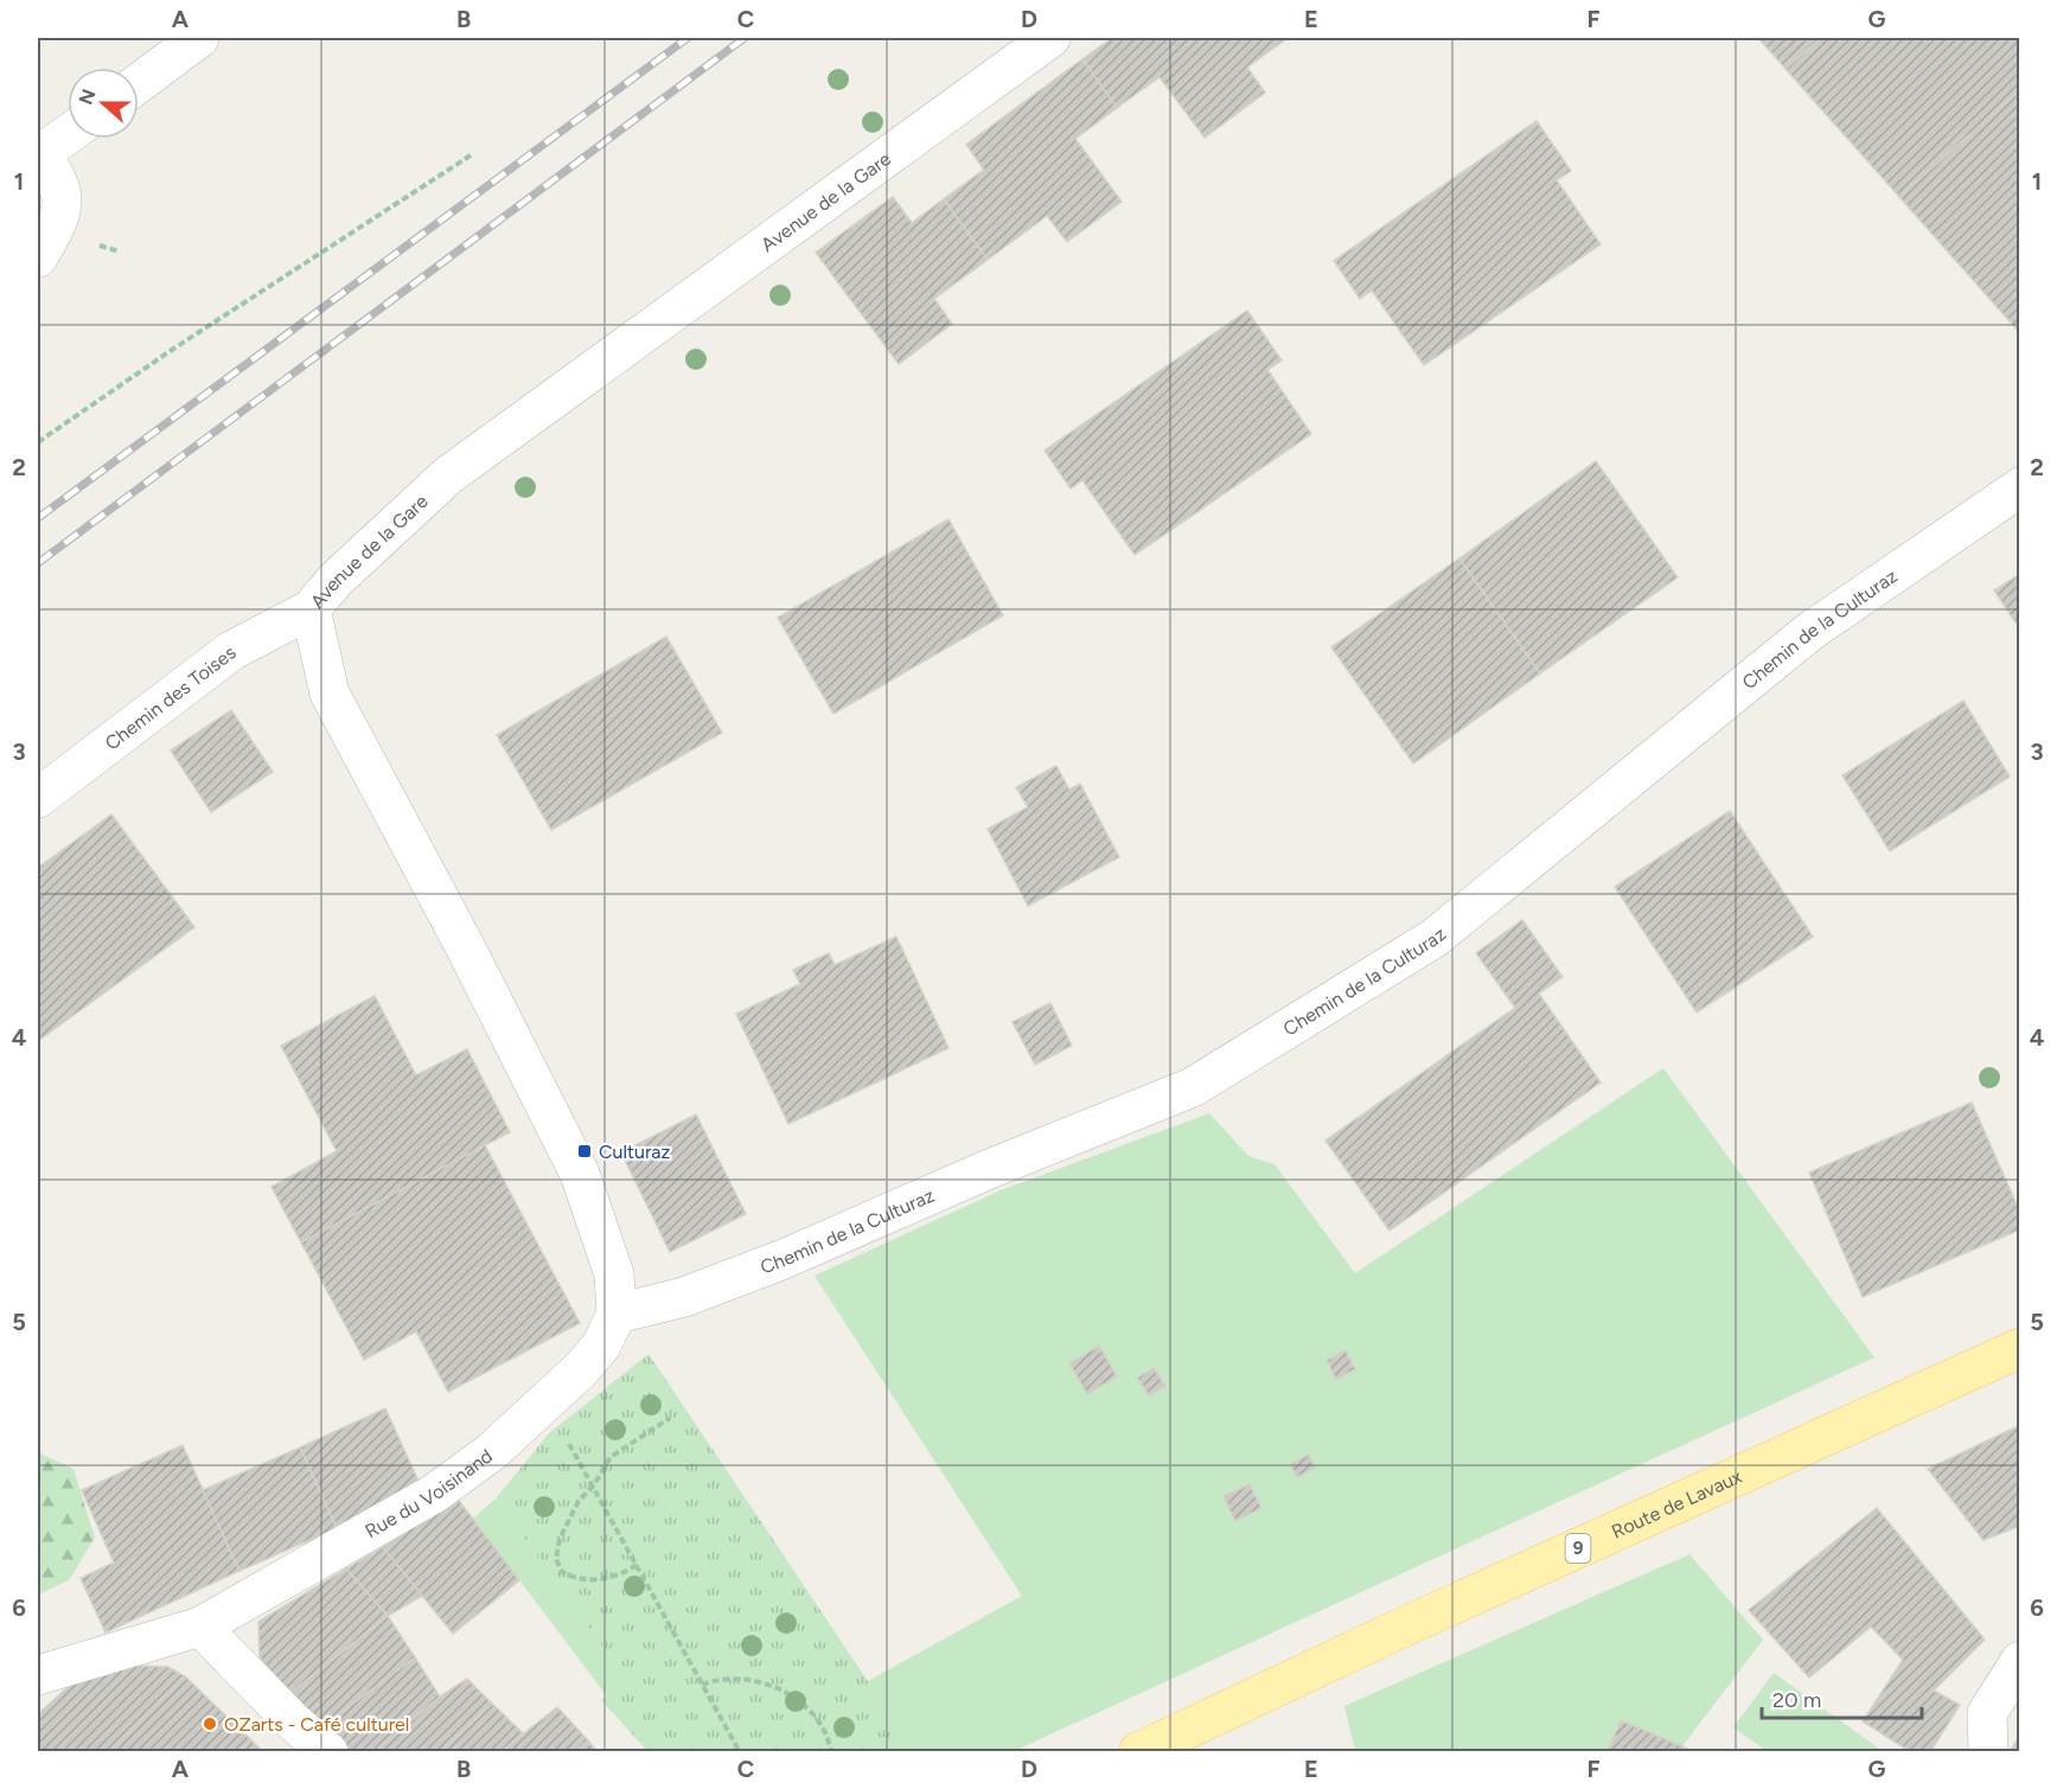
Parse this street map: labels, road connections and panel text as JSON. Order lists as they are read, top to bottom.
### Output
{
  "streets": {
    "main road": ["Route de Lavaux", "9"],
    "street": [
      "Avenue de la Gare",
      "Chemin de la Culturaz",
      "Chemin des Toises",
      "Rue du Voisinand"
    ]
  },
  "crossings": [
    ["Avenue de la Gare", "Chemin de la Culturaz"],
    ["Avenue de la Gare", "Chemin des Toises"],
    ["Avenue de la Gare", "Rue du Voisinand"],
    ["Chemin de la Culturaz", "Rue du Voisinand"]
  ],
  "places": {
    "transit": ["Culturaz"],
    "other": ["OZarts - Café culturel"]
  },
  "scale_bar": "20 m",
  "north": "left",
  "grid": {
    "columns": [
      "A",
      "B",
      "C",
      "D",
      "E",
      "F",
      "G"
    ],
    "rows": [
      "1",
      "2",
      "3",
      "4",
      "5",
      "6"
    ]
  }
}
